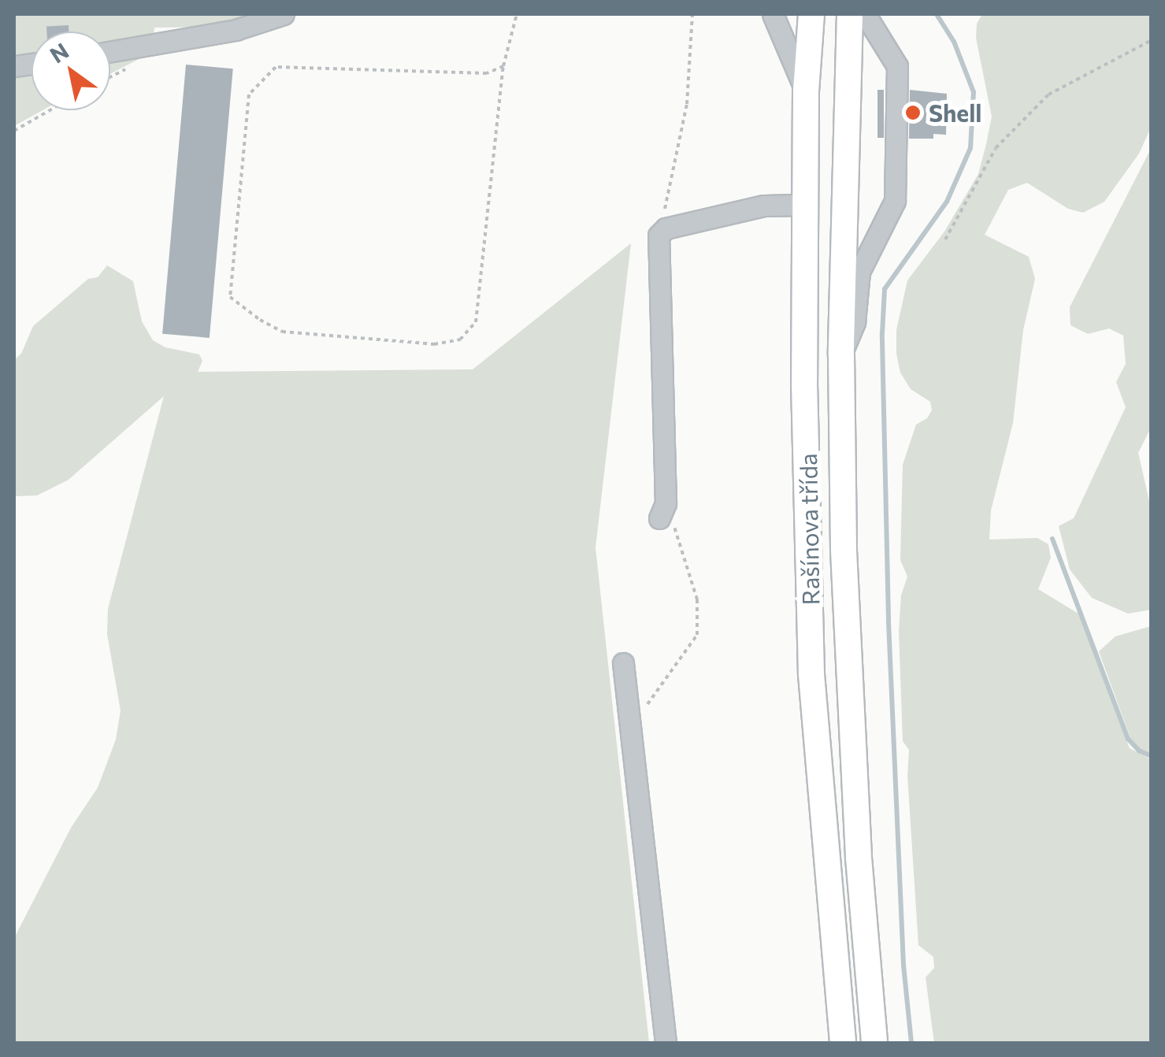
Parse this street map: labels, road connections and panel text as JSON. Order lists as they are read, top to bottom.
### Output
{
  "streets": {
    "main road": ["Rašínova třída"]
  },
  "places": ["Shell"],
  "north": "top left"
}
